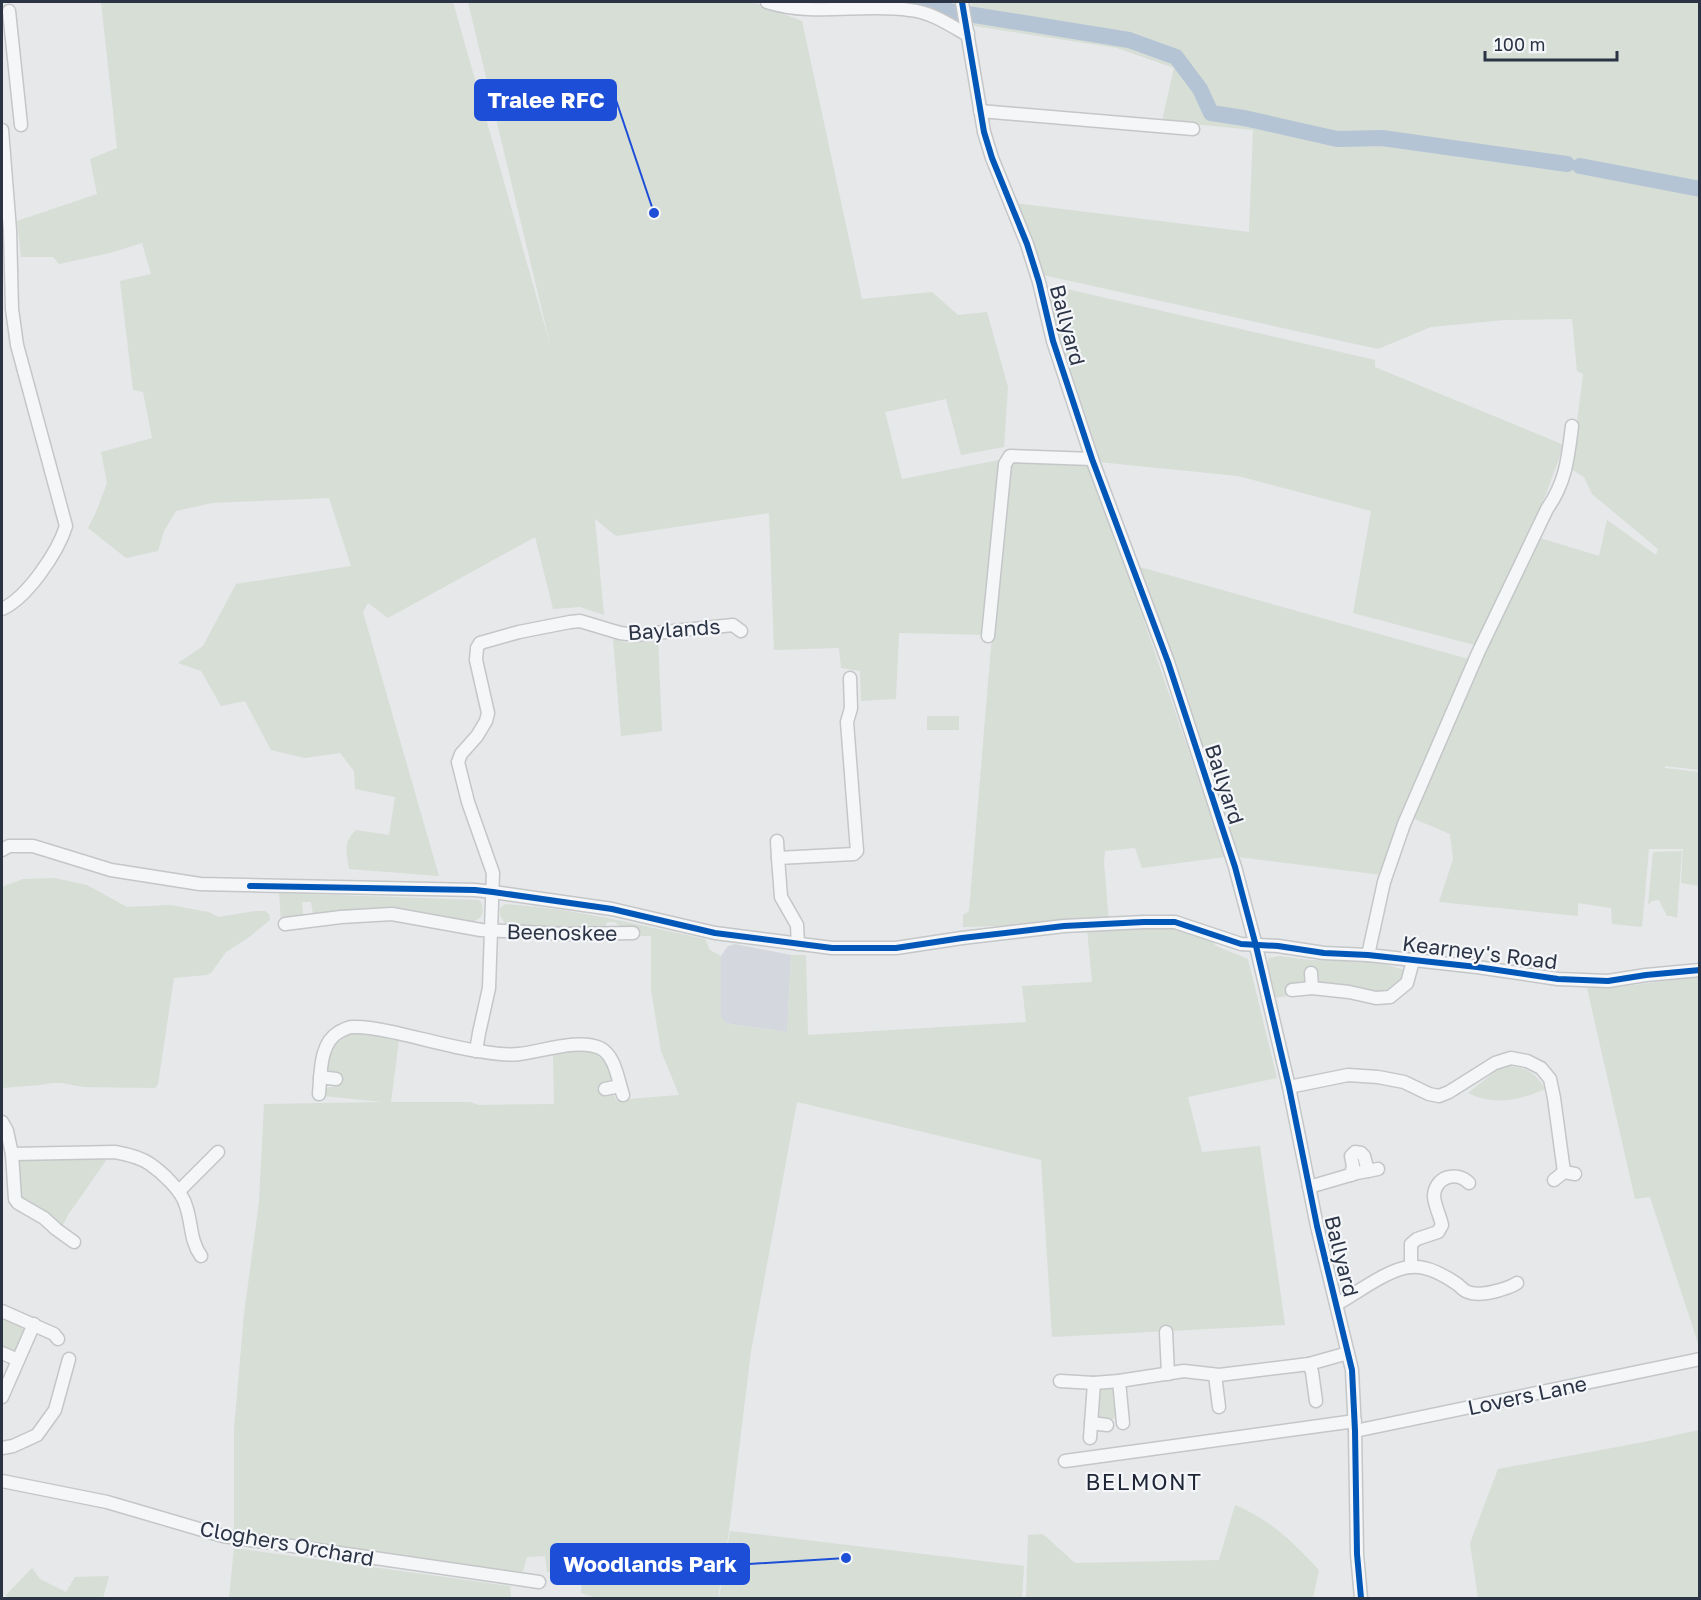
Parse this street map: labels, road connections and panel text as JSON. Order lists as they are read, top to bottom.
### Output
{
  "streets": {
    "street": [
      "Ballyard",
      "Baylands",
      "Beenoskee",
      "Kearney's Road",
      "Lovers Lane",
      "Cloghers Orchard"
    ]
  },
  "crossings": [
    ["Ballyard", "Kearney's Road"],
    ["Ballyard", "Lovers Lane"],
    ["Baylands", "Beenoskee"],
    ["Baylands", "Kearney's Road"],
    ["Beenoskee", "Kearney's Road"]
  ],
  "districts": ["BELMONT"],
  "places": ["Tralee RFC", "Woodlands Park"],
  "scale_bar": "100 m"
}
